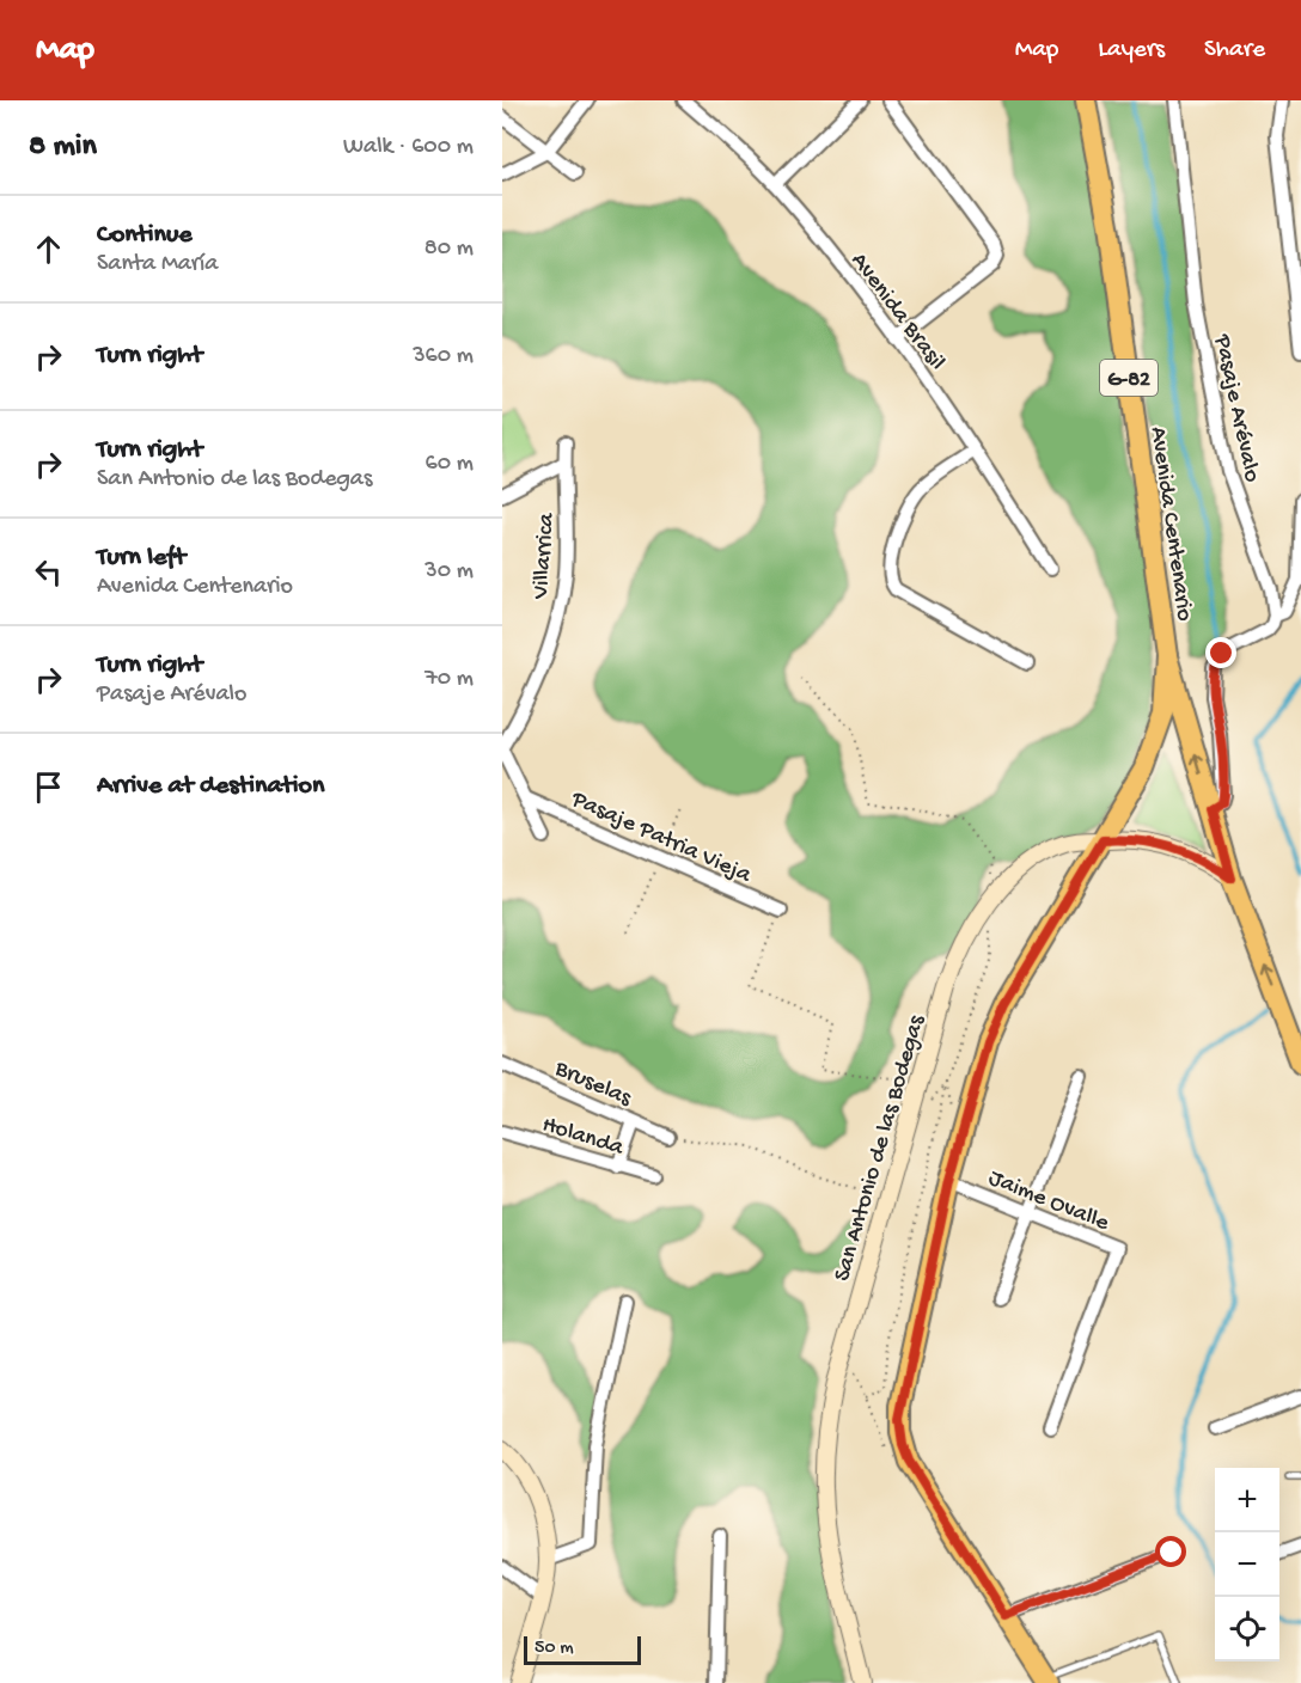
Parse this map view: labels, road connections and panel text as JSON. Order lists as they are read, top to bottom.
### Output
{
  "streets": {
    "main road": ["G-82", "Avenida Centenario"],
    "street": [
      "Avenida Brasil",
      "Pasaje Arévalo",
      "Villarrica",
      "Pasaje Patria Vieja",
      "Bruselas",
      "Holanda",
      "San Antonio de las Bodegas",
      "Jaime Ovalle"
    ]
  },
  "crossings": [
    ["Avenida Centenario", "San Antonio de las Bodegas"]
  ],
  "scale_bar": "50 m",
  "page": {
    "header": "Map",
    "nav": ["Map", "Layers", "Share"],
    "heading": ["8 min", "Walk · 600 m"],
    "list": [
      ["Continue", "Santa María", "80 m"],
      ["Turn right", "360 m"],
      ["Turn right", "San Antonio de las Bodegas", "60 m"],
      ["Turn left", "Avenida Centenario", "30 m"],
      ["Turn right", "Pasaje Arévalo", "70 m"],
      "Arrive at destination"
    ],
    "map_buttons": ["+", "−"],
    "scale": "50 m"
  }
}
